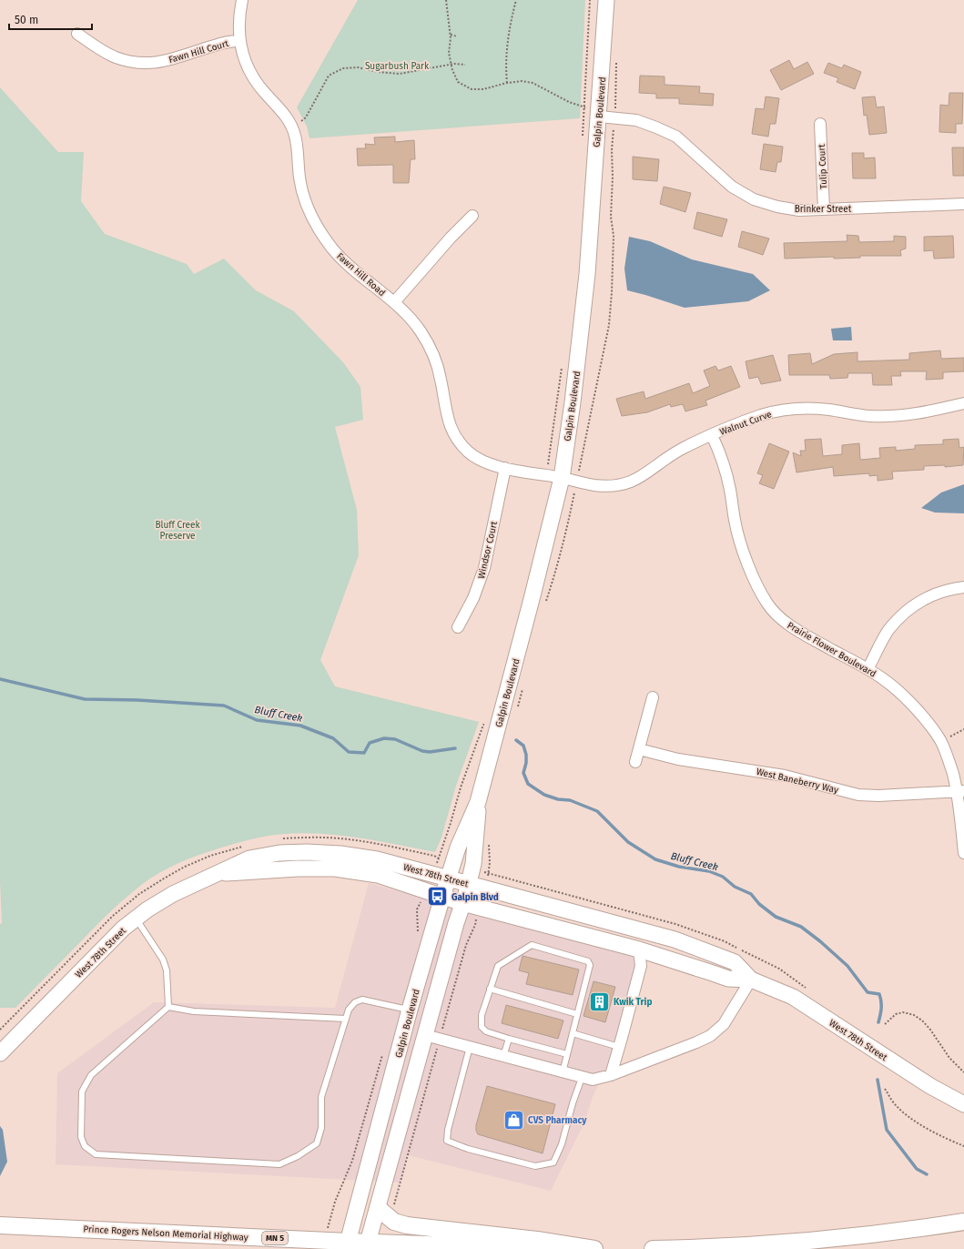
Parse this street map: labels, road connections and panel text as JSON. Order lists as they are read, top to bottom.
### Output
{
  "streets": {
    "main road": ["Prince Rogers Nelson Memorial Highway", "MN 5"],
    "street": [
      "Fawn Hill Court",
      "Galpin Boulevard",
      "Tulip Court",
      "Brinker Street",
      "Fawn Hill Road",
      "Walnut Curve",
      "Windsor Court",
      "Prairie Flower Boulevard",
      "West Baneberry Way",
      "West 78th Street"
    ]
  },
  "crossings": [
    ["Fawn Hill Court", "Fawn Hill Road"],
    ["Galpin Boulevard", "Brinker Street"],
    ["Galpin Boulevard", "Fawn Hill Road"],
    ["Galpin Boulevard", "Walnut Curve"],
    ["Galpin Boulevard", "West 78th Street"],
    ["Galpin Boulevard", "Prince Rogers Nelson Memorial Highway"],
    ["Tulip Court", "Brinker Street"],
    ["Fawn Hill Road", "Walnut Curve"],
    ["Fawn Hill Road", "Windsor Court"],
    ["Walnut Curve", "Prairie Flower Boulevard"],
    ["Prairie Flower Boulevard", "West Baneberry Way"]
  ],
  "water": ["Bluff Creek"],
  "parks": ["Sugarbush Park", "Bluff Creek Preserve"],
  "places": {
    "bus stop": ["Galpin Blvd"],
    "building": ["Kwik Trip"],
    "shop": ["CVS Pharmacy"]
  },
  "scale_bar": "50 m"
}
